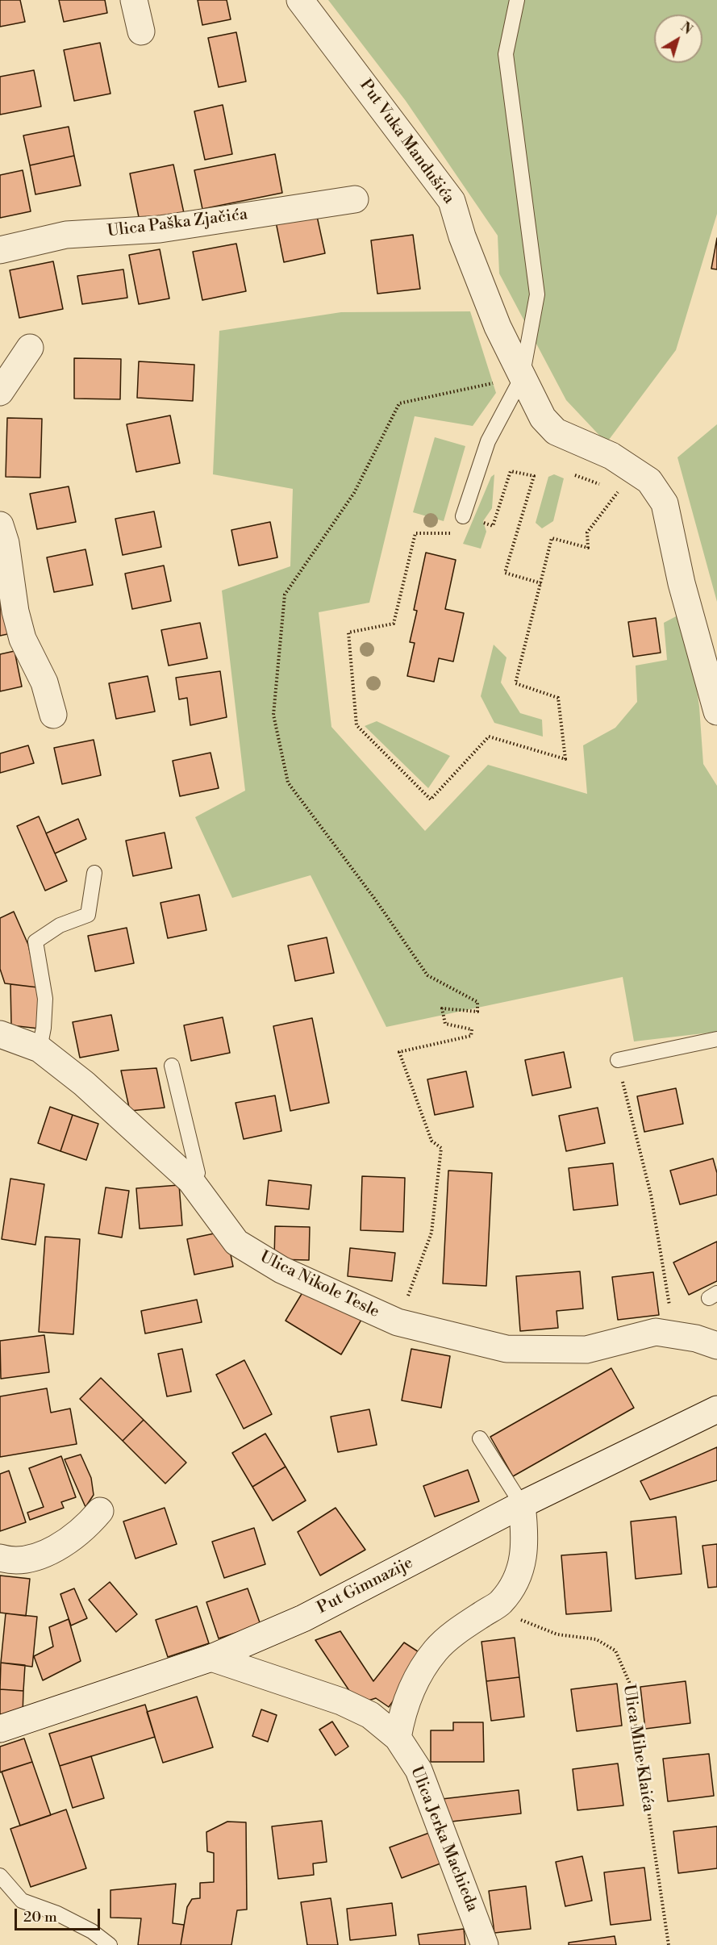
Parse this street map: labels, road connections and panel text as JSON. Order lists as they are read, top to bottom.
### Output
{
  "streets": {
    "street": [
      "Put Vuka Mandušića",
      "Ulica Paška Zjačića",
      "Ulica Nikole Tesle",
      "Put Gimnazije",
      "Ulica Jerka Machieda"
    ],
    "path": ["Ulica Mihe Klaića"]
  },
  "crossings": [
    ["Put Gimnazije", "Ulica Jerka Machieda"]
  ],
  "scale_bar": "20 m",
  "north": "top right"
}
